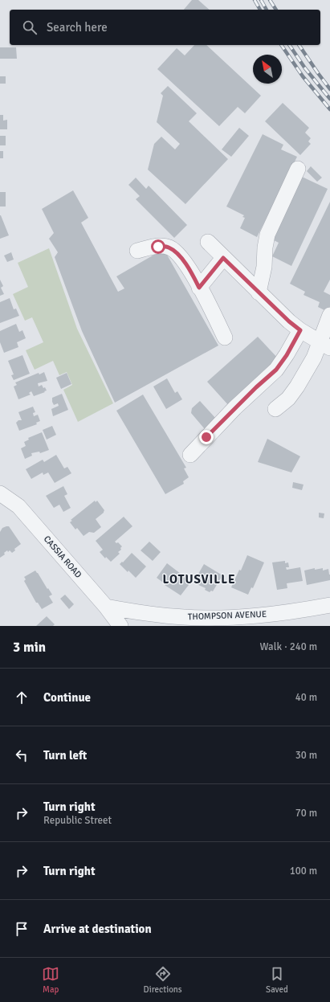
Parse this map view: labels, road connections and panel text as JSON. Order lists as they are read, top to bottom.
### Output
{
  "streets": {
    "street": ["CASSIA ROAD", "THOMPSON AVENUE"]
  },
  "crossings": [
    ["CASSIA ROAD", "THOMPSON AVENUE"]
  ],
  "districts": ["LOTUSVILLE"],
  "north": "top left",
  "page": {
    "search": "Search here",
    "heading": ["3 min", "Walk · 240 m"],
    "list": [
      ["Continue", "40 m"],
      ["Turn left", "30 m"],
      ["Turn right", "Republic Street", "70 m"],
      ["Turn right", "100 m"],
      "Arrive at destination"
    ],
    "nav": ["Map", "Directions", "Saved"]
  }
}
